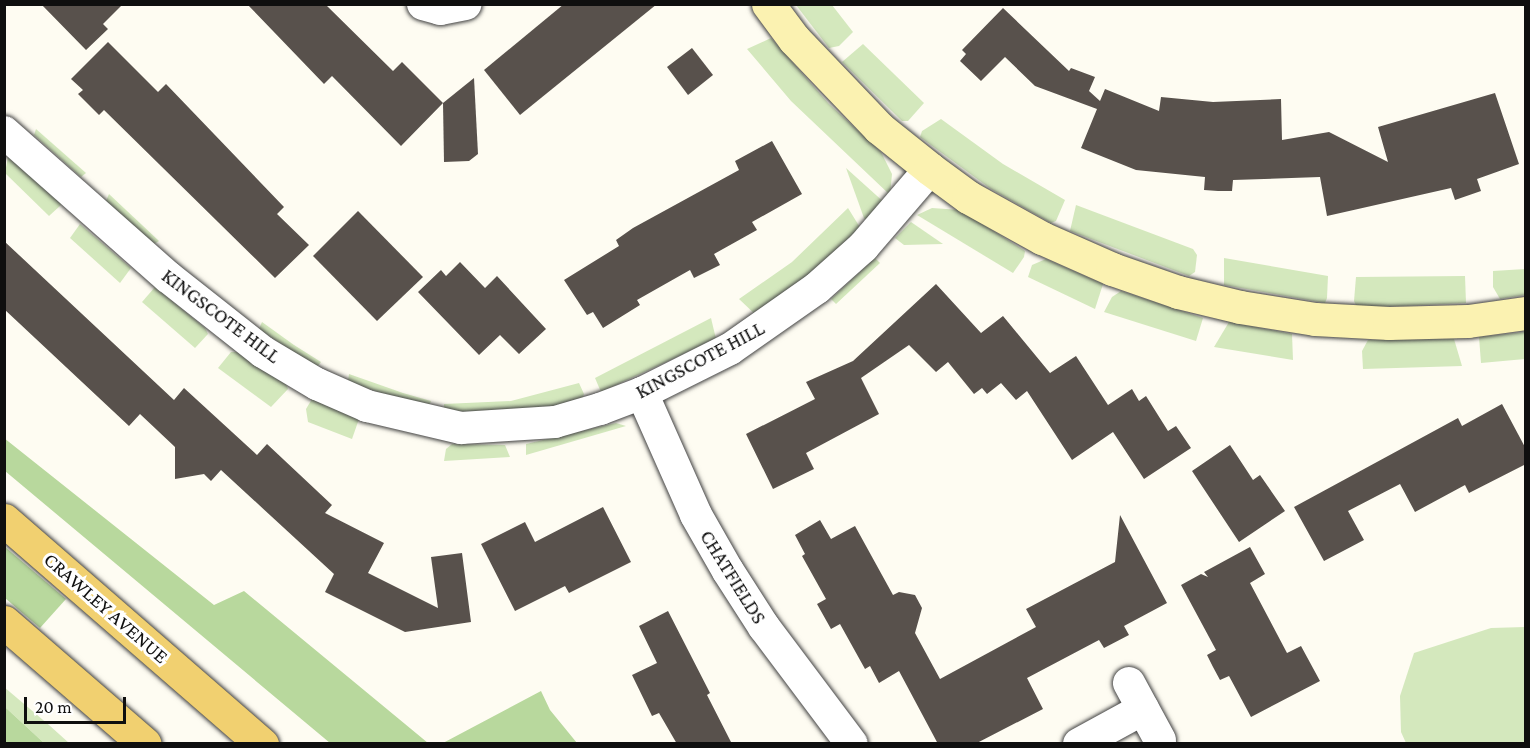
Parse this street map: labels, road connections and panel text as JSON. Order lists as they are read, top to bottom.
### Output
{
  "streets": {
    "main road": ["CRAWLEY AVENUE"],
    "street": ["KINGSCOTE HILL", "CHATFIELDS"]
  },
  "crossings": [
    ["KINGSCOTE HILL", "CHATFIELDS"]
  ],
  "scale_bar": "20 m"
}
